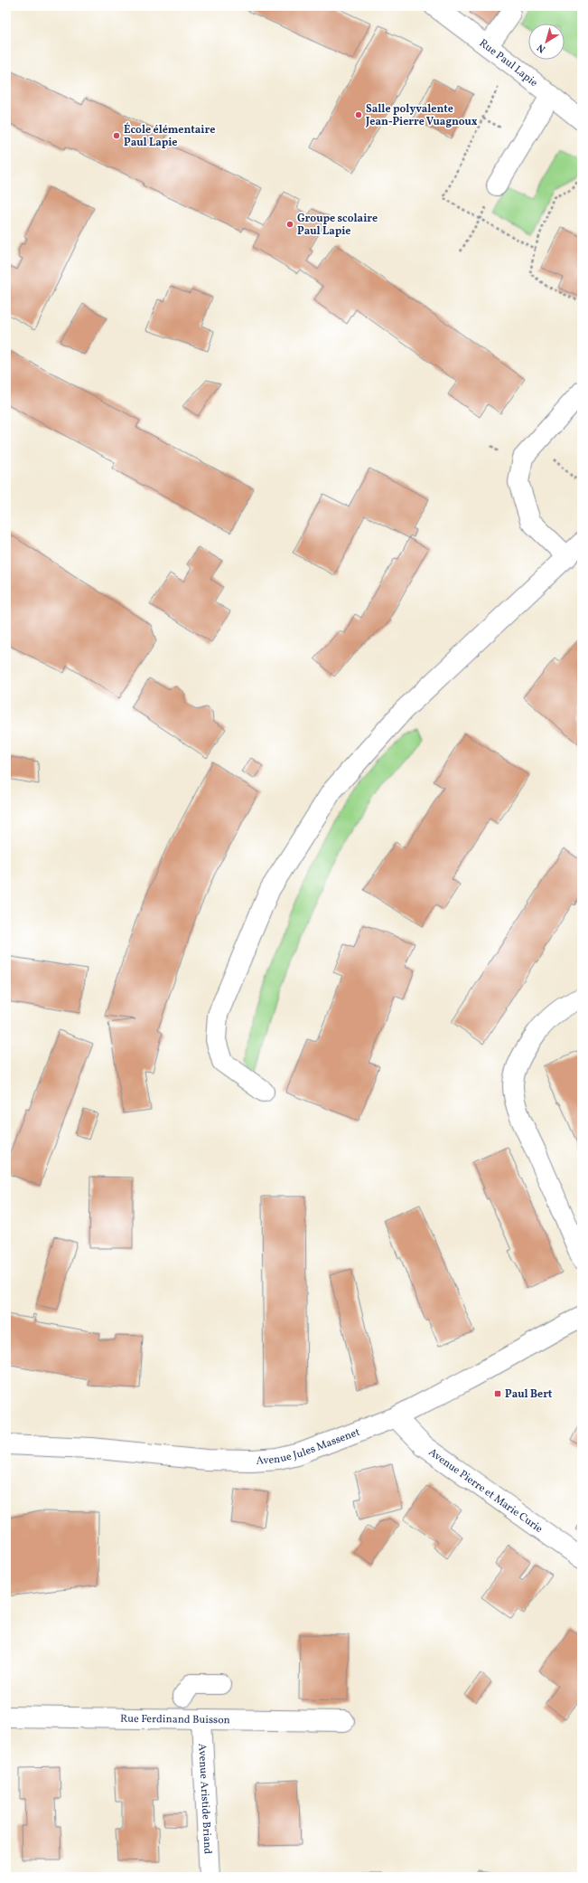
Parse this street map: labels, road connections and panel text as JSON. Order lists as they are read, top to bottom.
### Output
{
  "streets": {
    "street": [
      "Rue Paul Lapie",
      "Avenue Jules Massenet",
      "Avenue Pierre et Marie Curie",
      "Rue Ferdinand Buisson",
      "Avenue Aristide Briand"
    ]
  },
  "crossings": [
    ["Avenue Jules Massenet", "Avenue Pierre et Marie Curie"],
    ["Rue Ferdinand Buisson", "Avenue Aristide Briand"]
  ],
  "places": {
    "other": ["Salle polyvalente Jean-Pierre Vuagnoux", "École élémentaire Paul Lapie", "Groupe scolaire Paul Lapie"],
    "transit": ["Paul Bert"]
  },
  "north": "bottom left"
}
